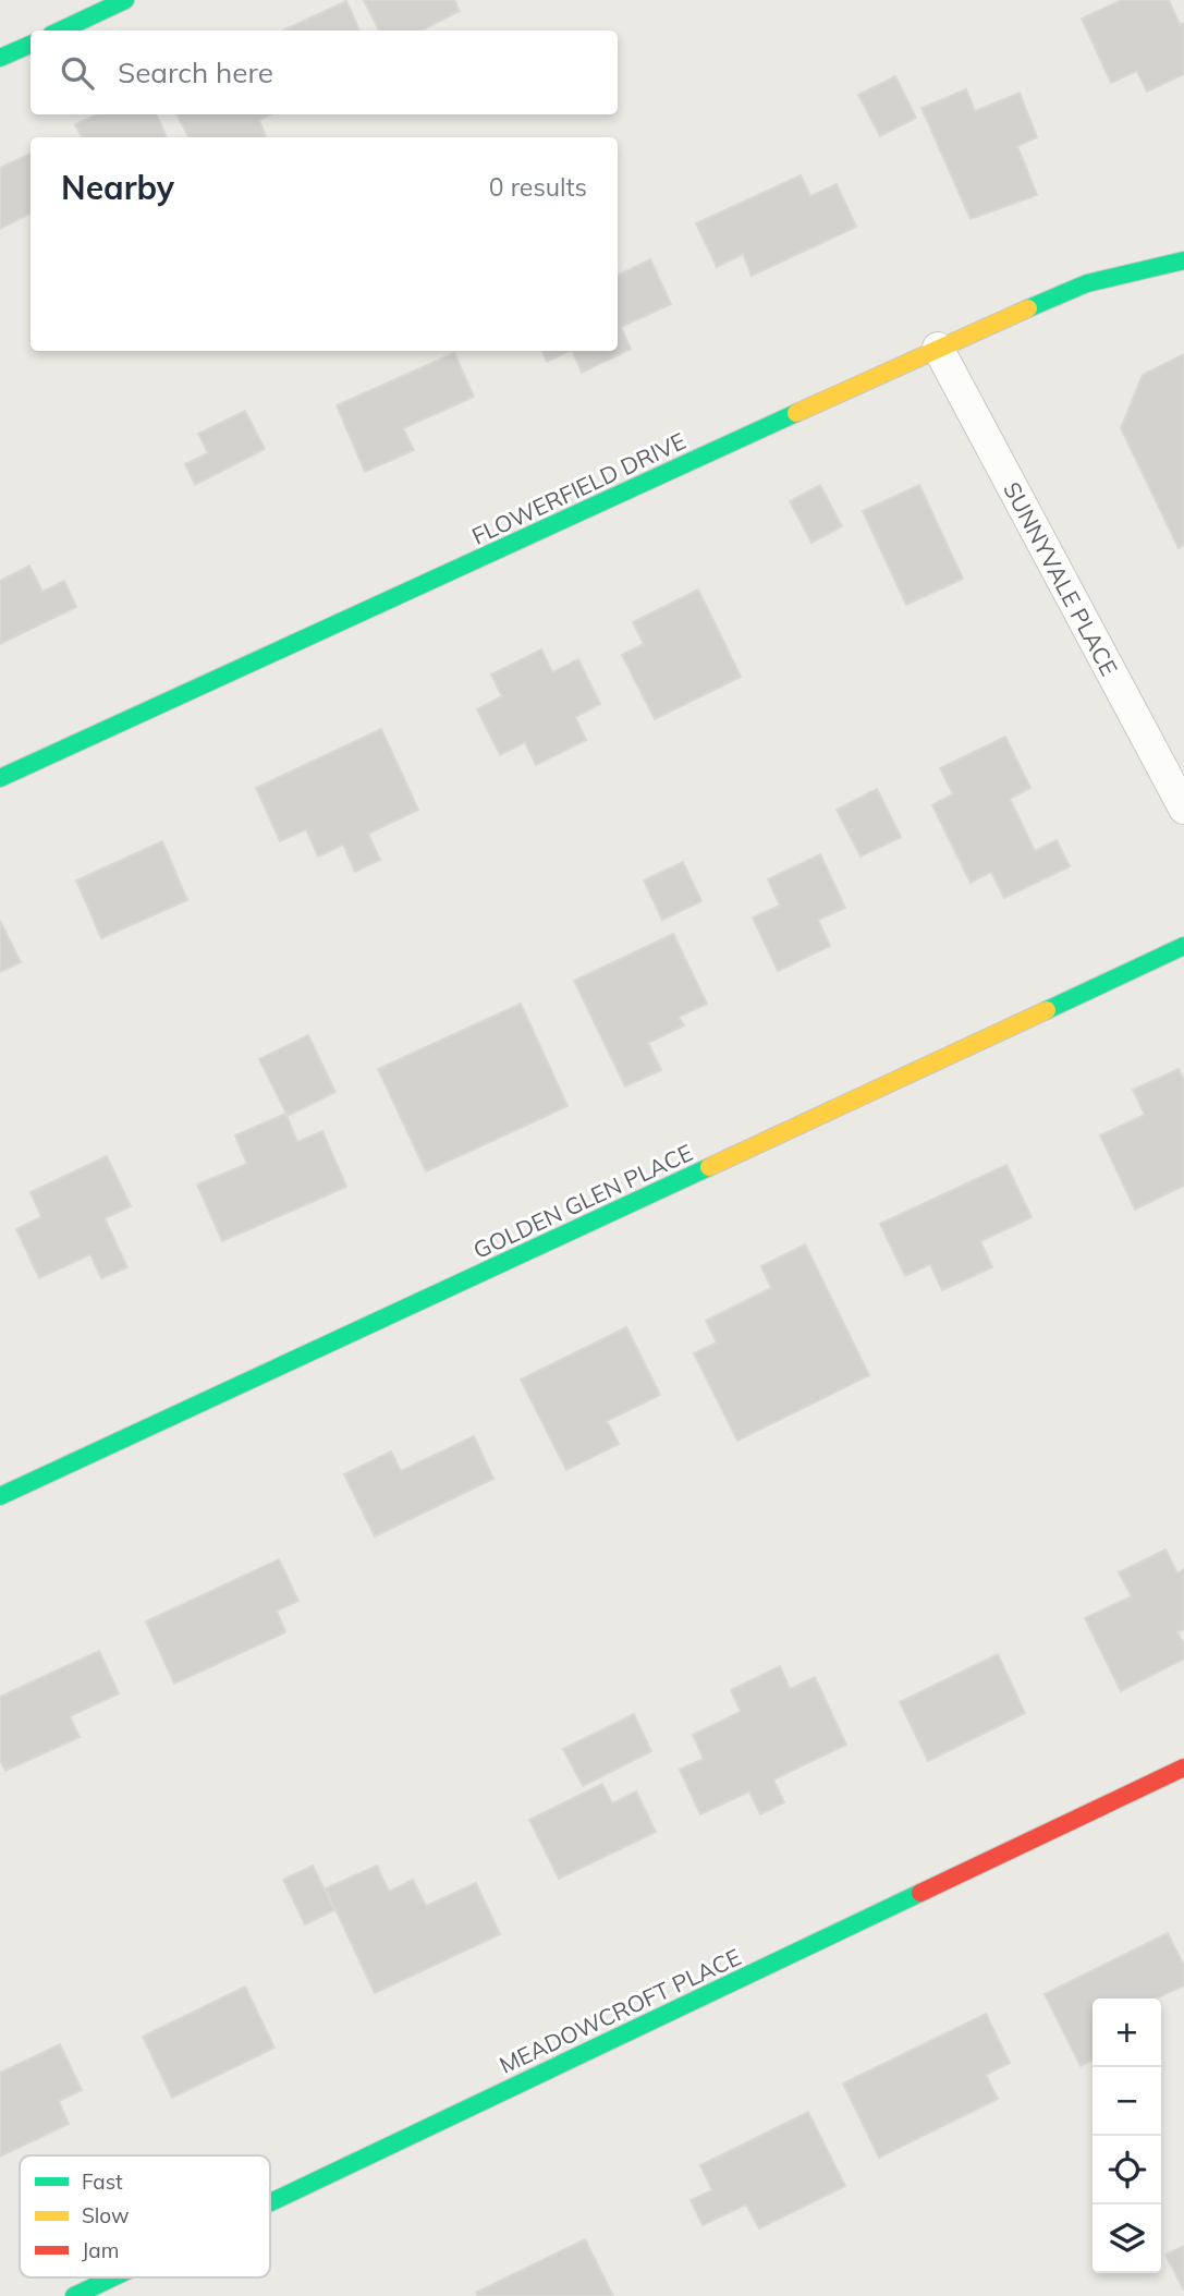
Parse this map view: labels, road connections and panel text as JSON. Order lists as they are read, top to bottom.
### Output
{
  "streets": {
    "street": [
      "FLOWERFIELD DRIVE",
      "SUNNYVALE PLACE",
      "GOLDEN GLEN PLACE",
      "MEADOWCROFT PLACE"
    ]
  },
  "crossings": [
    ["FLOWERFIELD DRIVE", "SUNNYVALE PLACE"]
  ],
  "legend": ["Fast", "Slow", "Jam"],
  "page": {
    "search": "Search here",
    "heading": ["Nearby", "0 results"],
    "map_buttons": ["+", "−"]
  }
}
